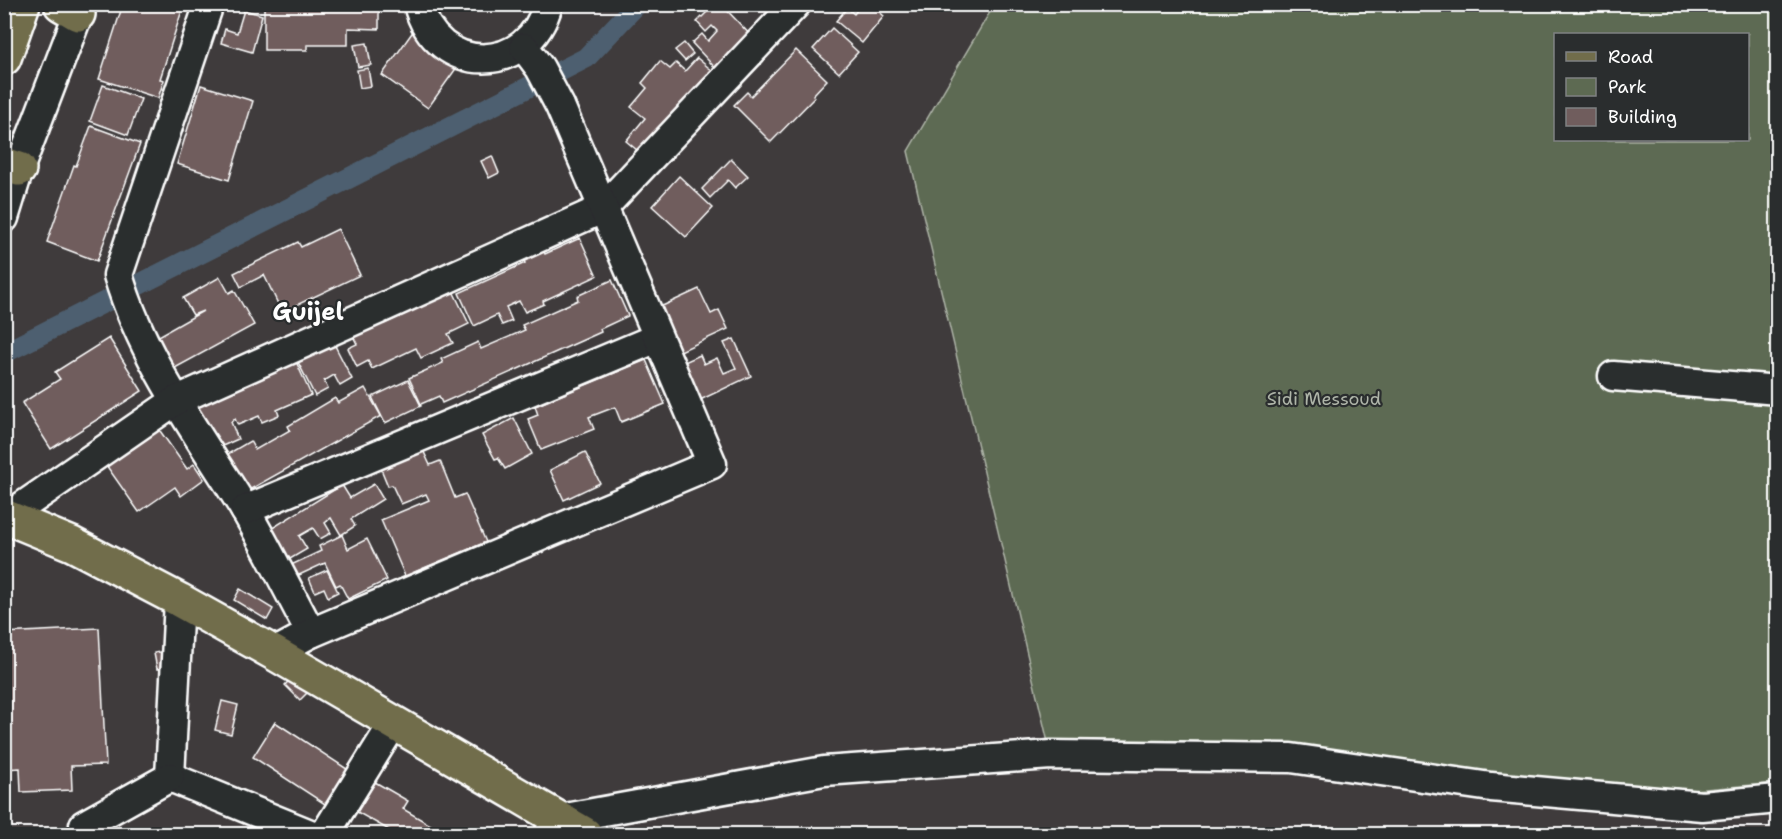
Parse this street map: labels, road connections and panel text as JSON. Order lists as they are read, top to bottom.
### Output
{
  "districts": ["Guijel"],
  "parks": ["Sidi Messoud"],
  "legend": ["Road", "Park", "Building"]
}
